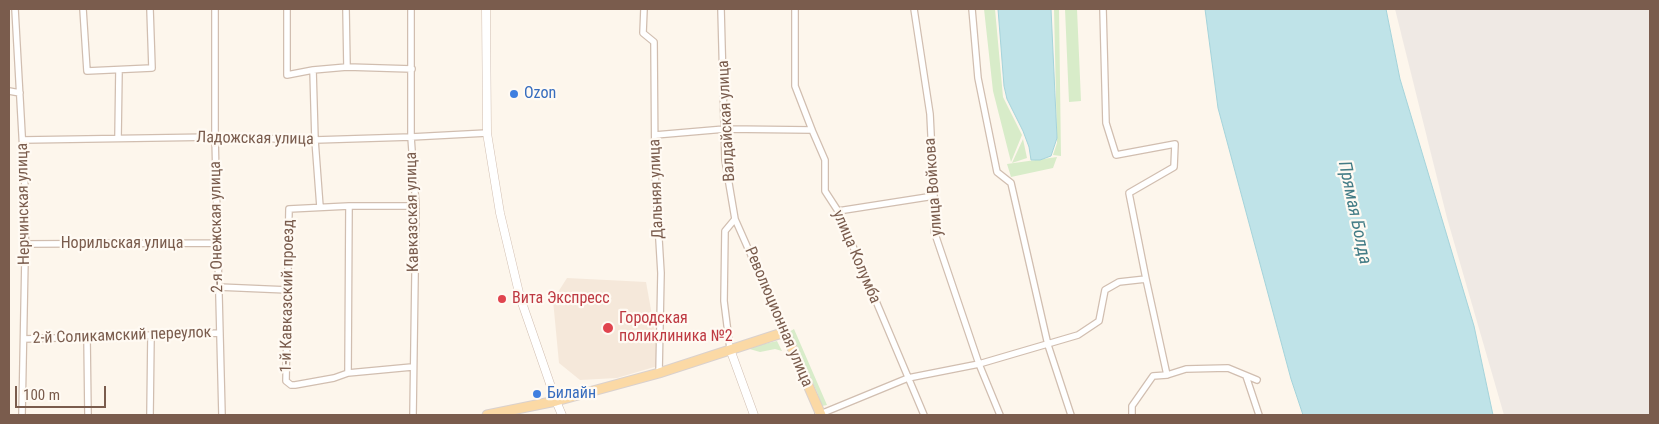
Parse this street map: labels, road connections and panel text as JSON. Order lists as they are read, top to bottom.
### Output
{
  "streets": {
    "main road": ["Революционная улица"],
    "street": [
      "Валдайская улица",
      "Ладожская улица",
      "улица Войкова",
      "Дальняя улица",
      "Нерчинская улица",
      "Кавказская улица",
      "2-я Онежская улица",
      "Норильская улица",
      "улица Колумба",
      "1-й Кавказский проезд",
      "2-й Соликамский переулок"
    ]
  },
  "crossings": [
    ["Валдайская улица", "Революционная улица"],
    ["Ладожская улица", "Нерчинская улица"],
    ["Ладожская улица", "Кавказская улица"],
    ["Ладожская улица", "2-я Онежская улица"],
    ["Нерчинская улица", "Норильская улица"],
    ["Нерчинская улица", "2-й Соликамский переулок"],
    ["Кавказская улица", "1-й Кавказский проезд"],
    ["2-я Онежская улица", "Норильская улица"],
    ["2-я Онежская улица", "2-й Соликамский переулок"]
  ],
  "water": ["Прямая Болда"],
  "places": [
    "Ozon",
    "Вита Экспресс",
    "Городская поликлиника №2",
    "Билайн"
  ],
  "scale_bar": "100 m"
}
